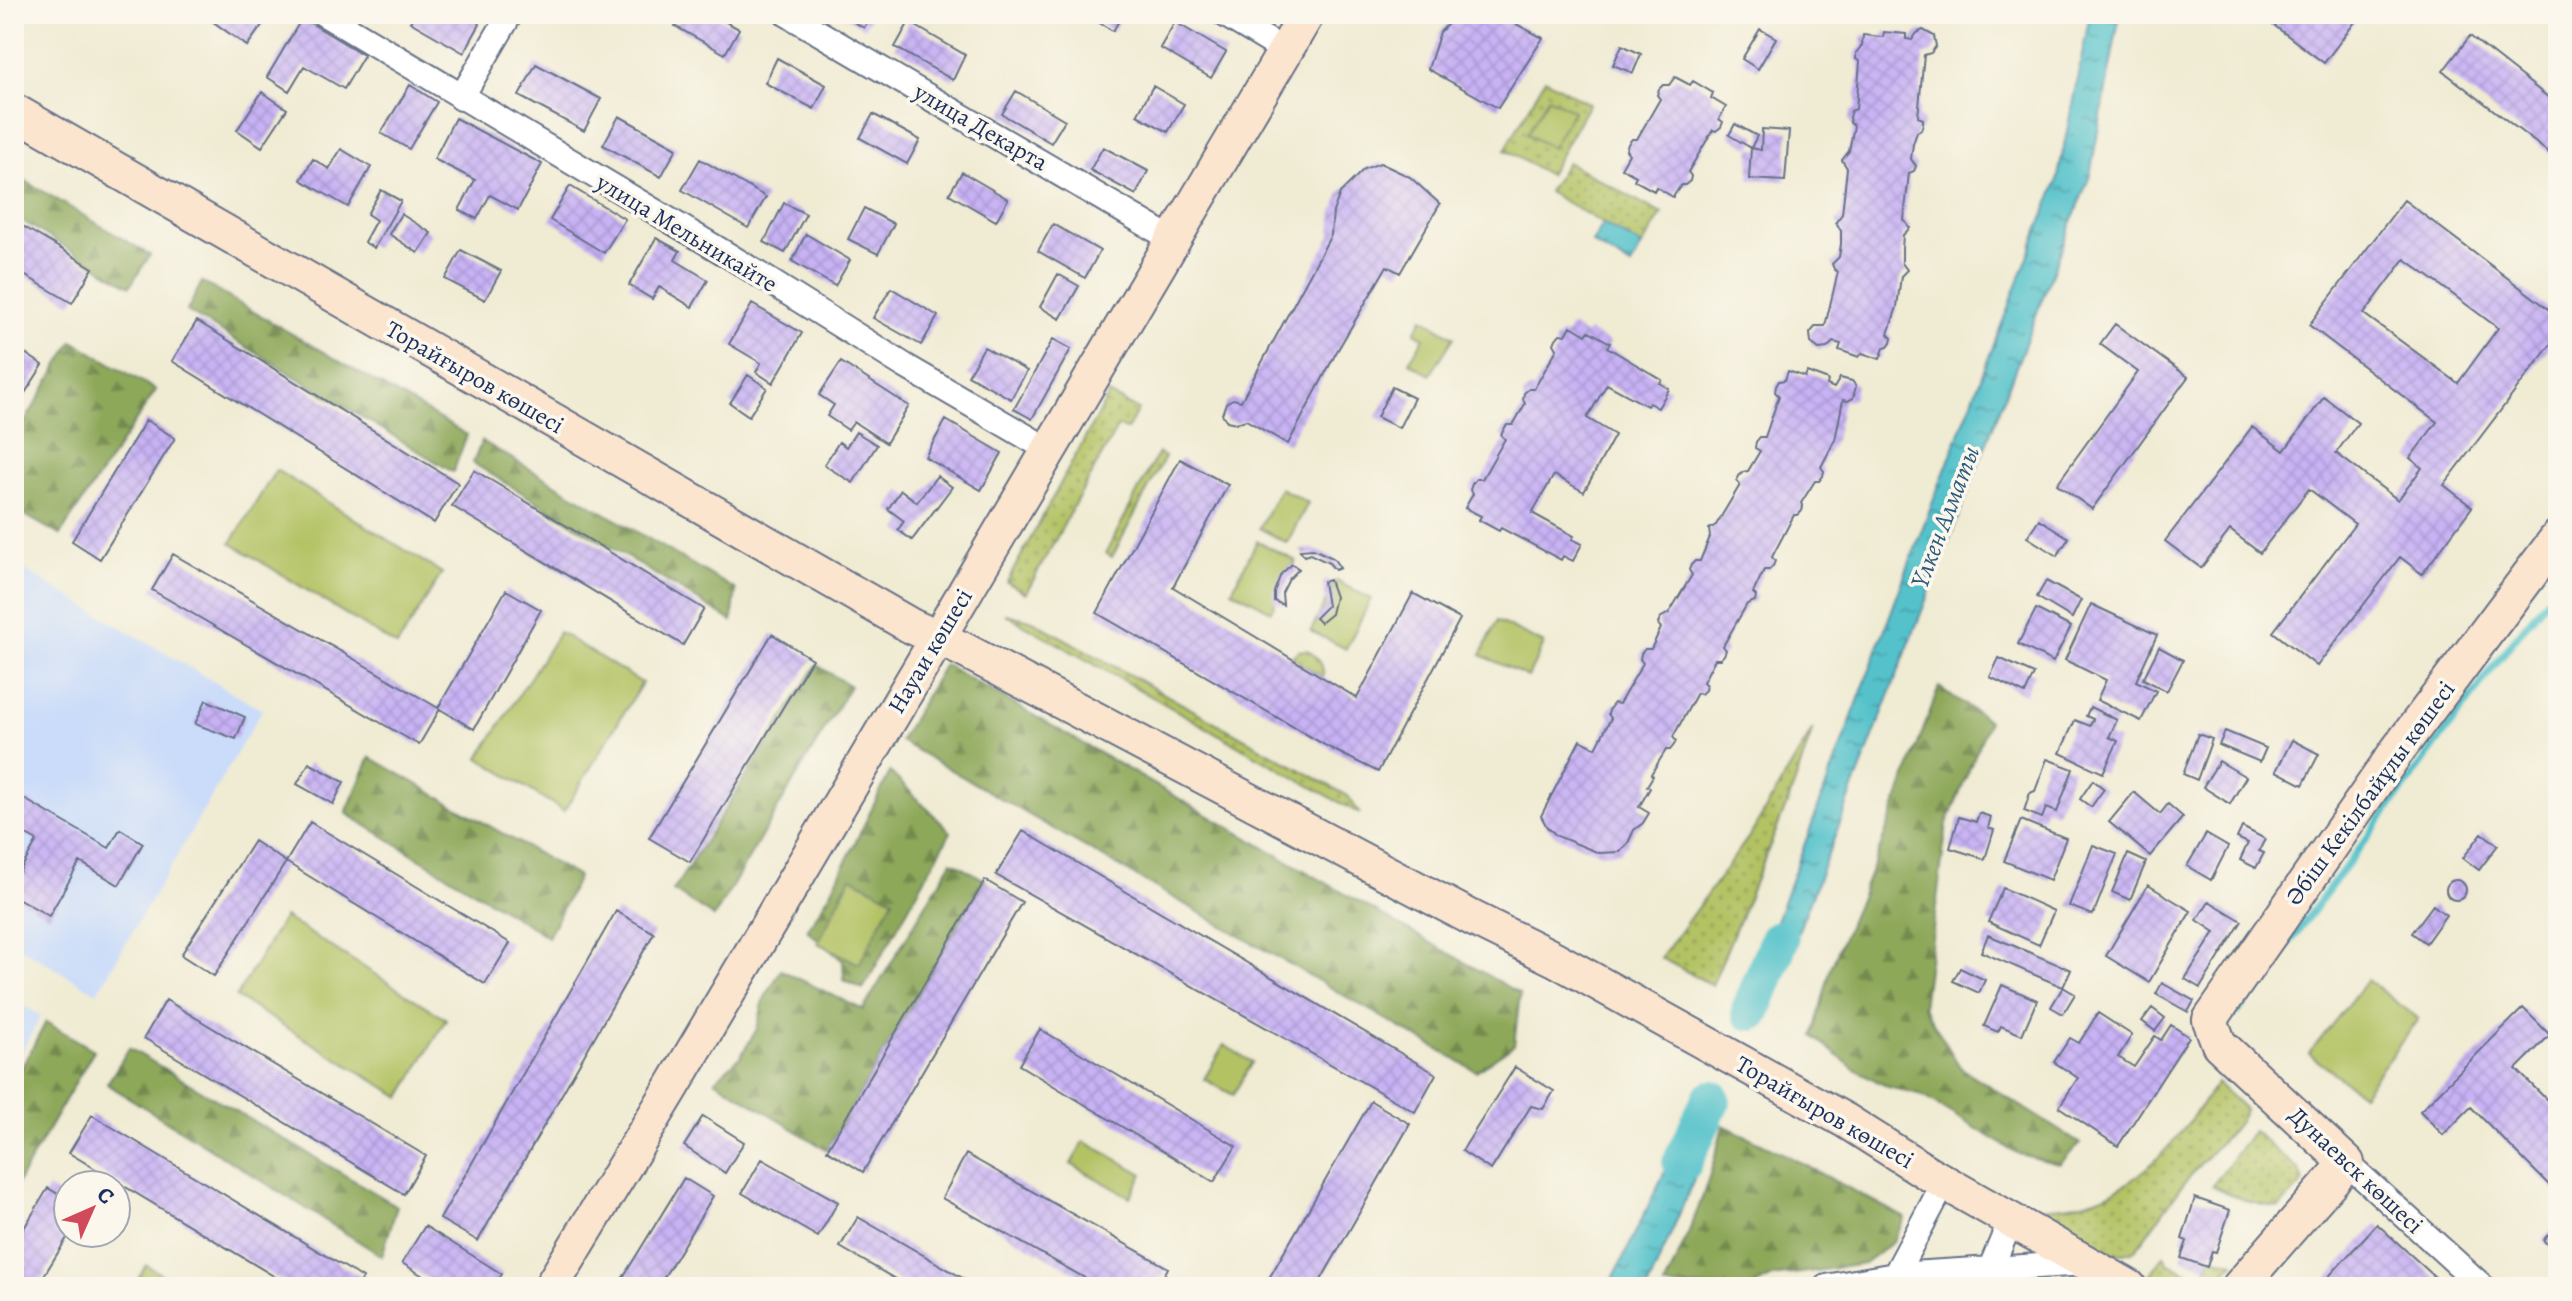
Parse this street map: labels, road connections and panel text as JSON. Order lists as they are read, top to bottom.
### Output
{
  "streets": {
    "street": [
      "улица Декарта",
      "улица Мельникайте",
      "Торайғыров көшесі",
      "Науаи көшесі",
      "Әбіш Кекілбайұлы көшесі",
      "Дунаевск көшесі"
    ]
  },
  "crossings": [
    ["улица Декарта", "Науаи көшесі"],
    ["улица Мельникайте", "Науаи көшесі"],
    ["Торайғыров көшесі", "Науаи көшесі"],
    ["Әбіш Кекілбайұлы көшесі", "Дунаевск көшесі"]
  ],
  "water": ["Үлкен Алматы"],
  "north": "top right"
}
